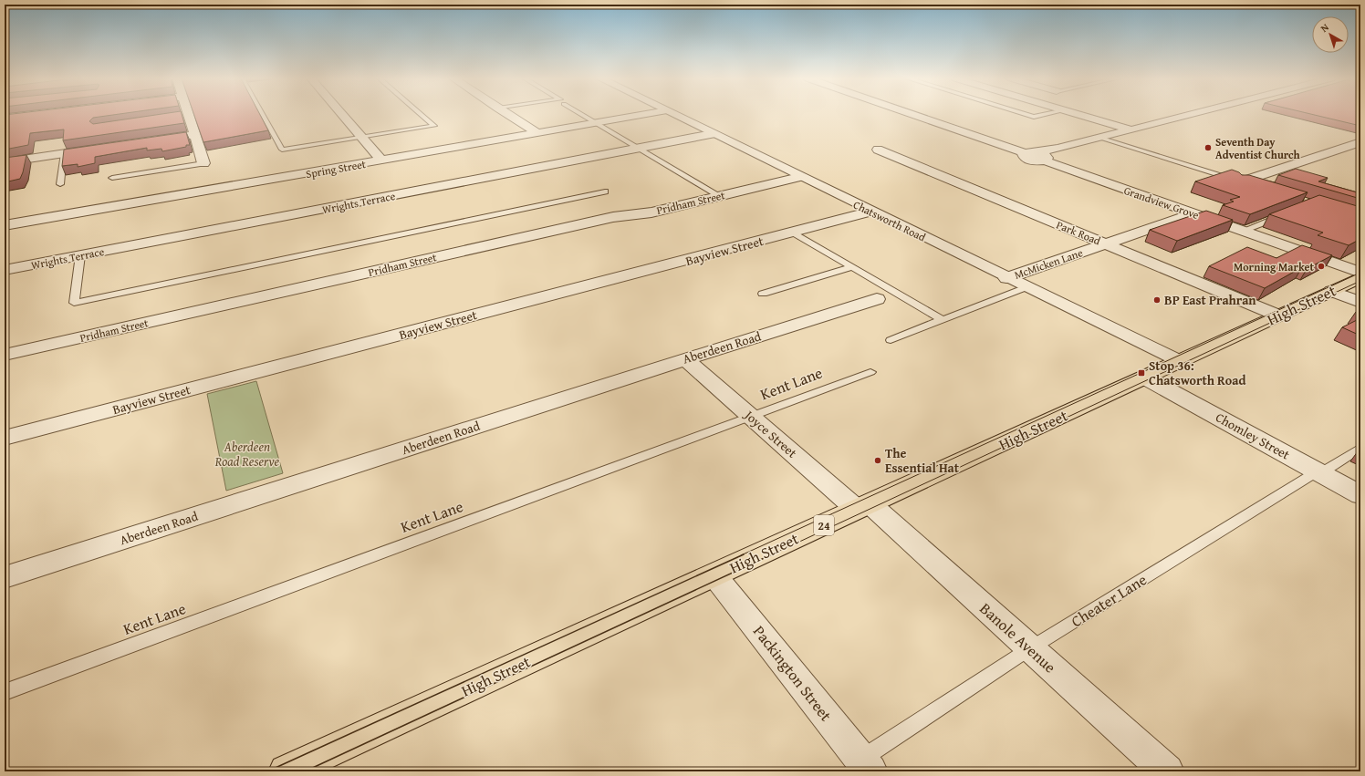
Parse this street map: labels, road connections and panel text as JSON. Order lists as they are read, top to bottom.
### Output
{
  "streets": {
    "main road": ["High Street", "24"],
    "street": [
      "Spring Street",
      "Wrights Terrace",
      "Pridham Street",
      "Grandview Grove",
      "Chatsworth Road",
      "Park Road",
      "Bayview Street",
      "McMicken Lane",
      "Aberdeen Road",
      "Joyce Street",
      "Chomley Street",
      "Banole Avenue",
      "Packington Street"
    ],
    "lane": ["Kent Lane", "Cheater Lane"]
  },
  "crossings": [
    ["Wrights Terrace", "Chatsworth Road"],
    ["Pridham Street", "Chatsworth Road"],
    ["Grandview Grove", "McMicken Lane"],
    ["Chatsworth Road", "Bayview Street"],
    ["Chatsworth Road", "McMicken Lane"],
    ["Chatsworth Road", "High Street"],
    ["Park Road", "McMicken Lane"],
    ["Park Road", "High Street"],
    ["High Street", "Joyce Street"],
    ["High Street", "Chomley Street"],
    ["High Street", "Banole Avenue"],
    ["High Street", "Packington Street"],
    ["Aberdeen Road", "Joyce Street"],
    ["Kent Lane", "Joyce Street"],
    ["Joyce Street", "Banole Avenue"],
    ["Chomley Street", "Cheater Lane"],
    ["Cheater Lane", "Banole Avenue"],
    ["Cheater Lane", "Packington Street"]
  ],
  "parks": ["Aberdeen Road Reserve"],
  "places": {
    "other": [
      "Seventh Day Adventist Church",
      "Morning Market",
      "BP East Prahran",
      "The Essential Hat"
    ],
    "transit": ["Stop 36: Chatsworth Road"]
  },
  "north": "top left"
}
